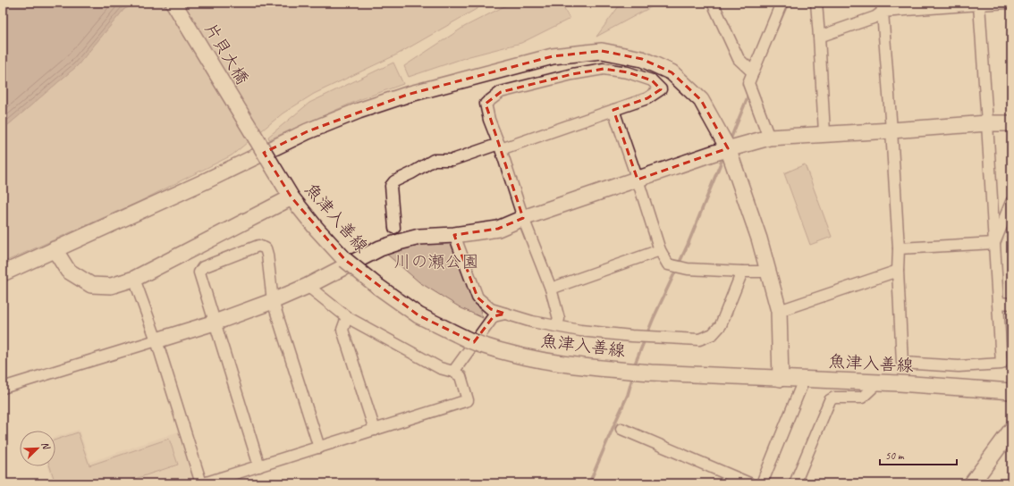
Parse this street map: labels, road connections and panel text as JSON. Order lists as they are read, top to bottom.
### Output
{
  "streets": {
    "street": ["片貝大橋", "魚津入善線"]
  },
  "crossings": [
    ["片貝大橋", "魚津入善線"]
  ],
  "parks": ["川の瀬公園"],
  "scale_bar": "50 m",
  "north": "top right"
}
